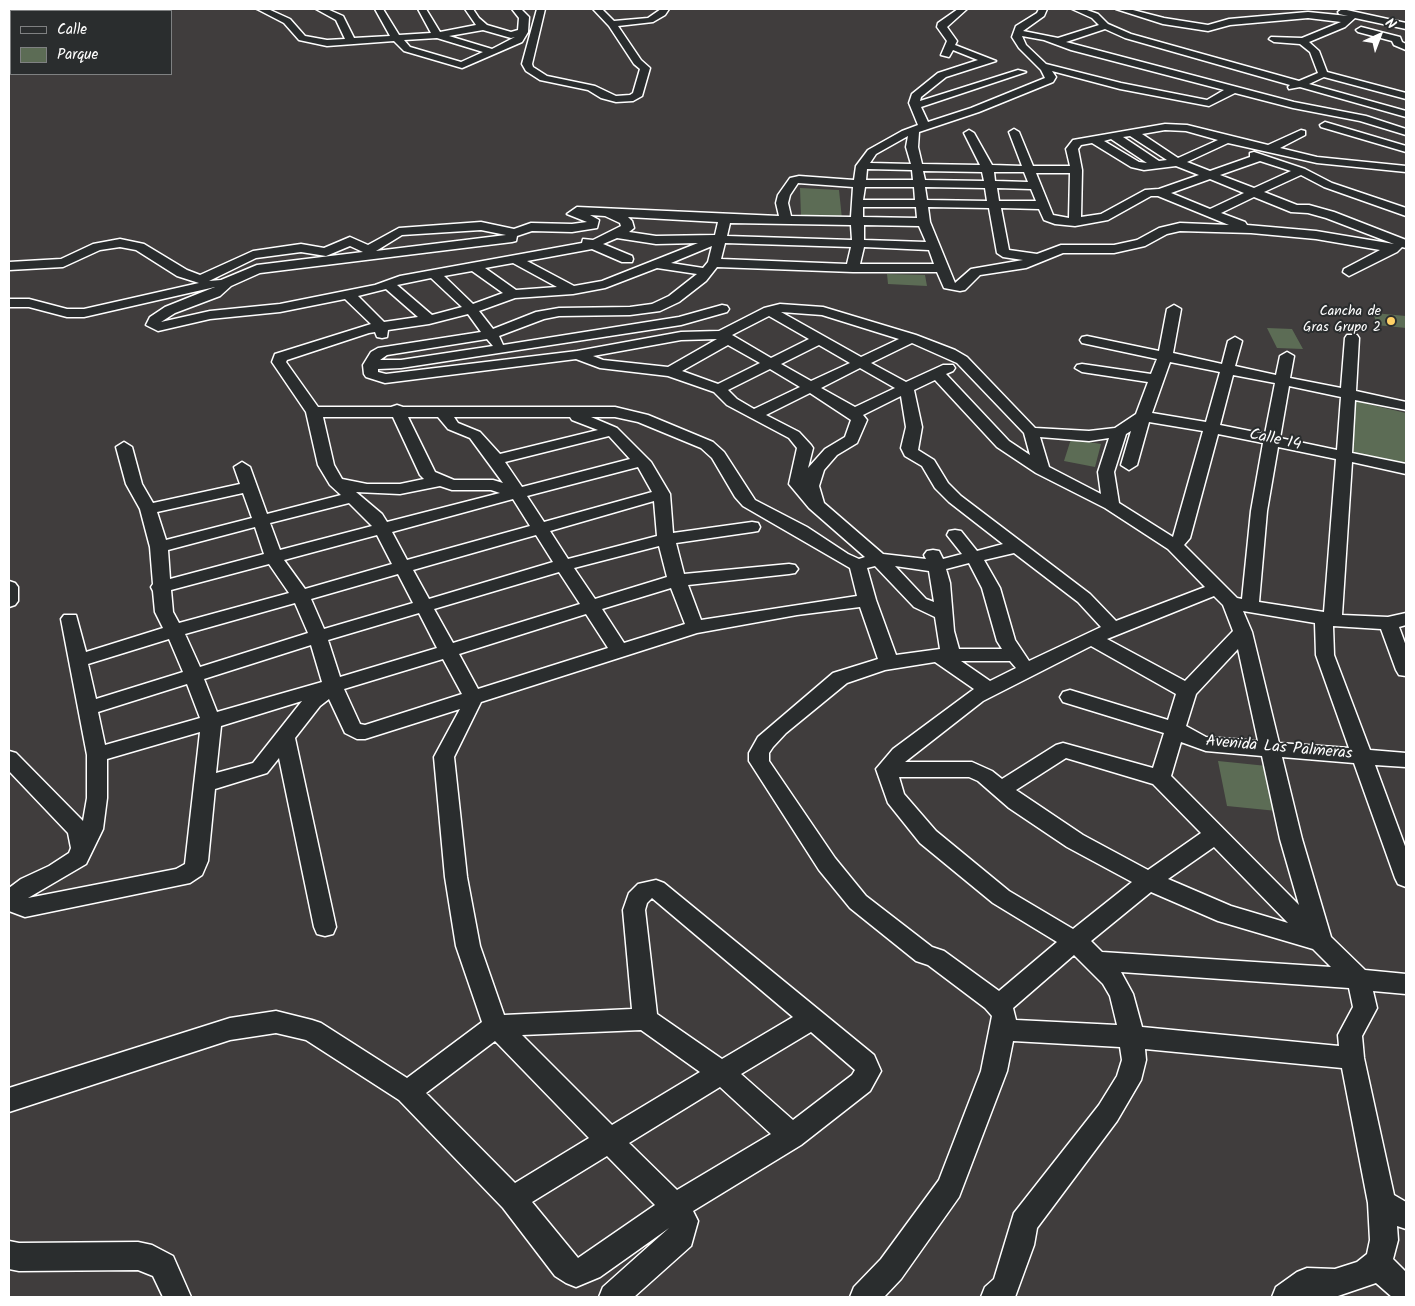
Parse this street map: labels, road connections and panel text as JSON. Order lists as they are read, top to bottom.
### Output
{
  "streets": {
    "street": ["Calle 14", "Avenida Las Palmeras"]
  },
  "places": ["Cancha de Gras Grupo 2"],
  "legend": ["Calle", "Parque"],
  "north": "top right"
}
